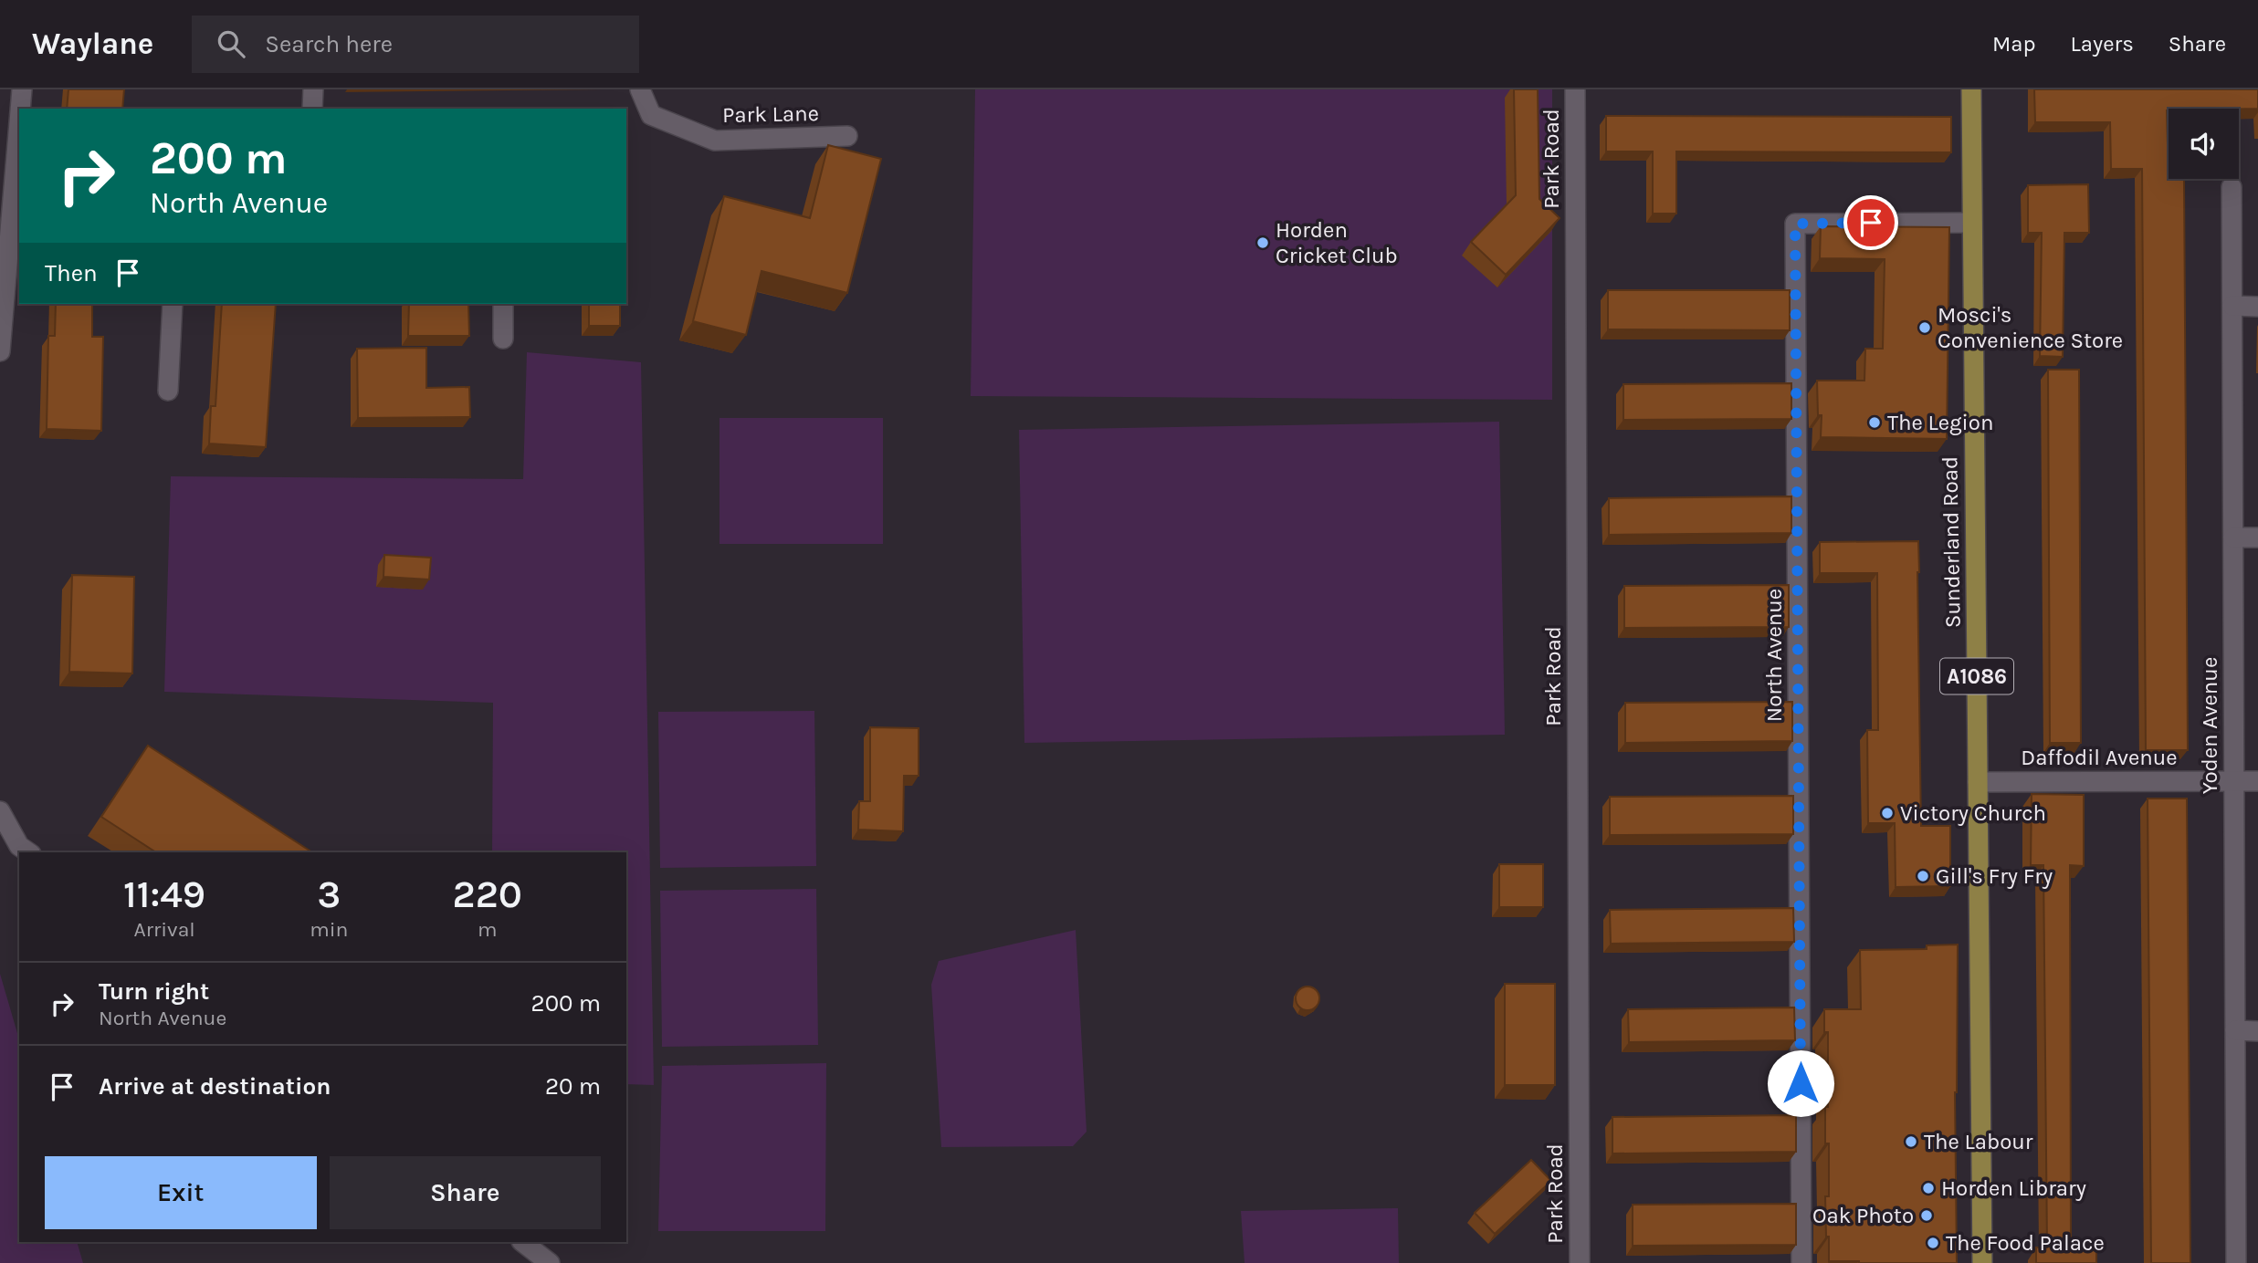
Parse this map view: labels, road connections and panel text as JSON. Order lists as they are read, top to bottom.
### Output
{
  "streets": {
    "main road": ["Sunderland Road", "A1086"],
    "street": [
      "Park Lane",
      "Park Road",
      "North Avenue",
      "Yoden Avenue",
      "Daffodil Avenue"
    ]
  },
  "crossings": [
    ["Sunderland Road", "North Avenue"],
    ["Sunderland Road", "Daffodil Avenue"],
    ["Yoden Avenue", "Daffodil Avenue"]
  ],
  "places": [
    "Horden Cricket Club",
    "Mosci's Convenience Store",
    "The Legion",
    "Victory Church",
    "Gill's Fry Fry",
    "The Labour",
    "Horden Library",
    "Oak Photo",
    "The Food Palace"
  ],
  "page": {
    "header": "Waylane",
    "search": "Search here",
    "nav": ["Map", "Layers", "Share"],
    "turn": ["200 m", "North Avenue"],
    "then": "Then",
    "eta": [
      "11:49",
      "Arrival",
      "3",
      "min",
      "220",
      "m"
    ],
    "list": [
      {
        "name": "Turn right",
        "note": "North Avenue",
        "value": "200 m"
      },
      {
        "name": "Arrive at destination",
        "value": "20 m"
      }
    ],
    "buttons": ["Exit", "Share"]
  }
}
